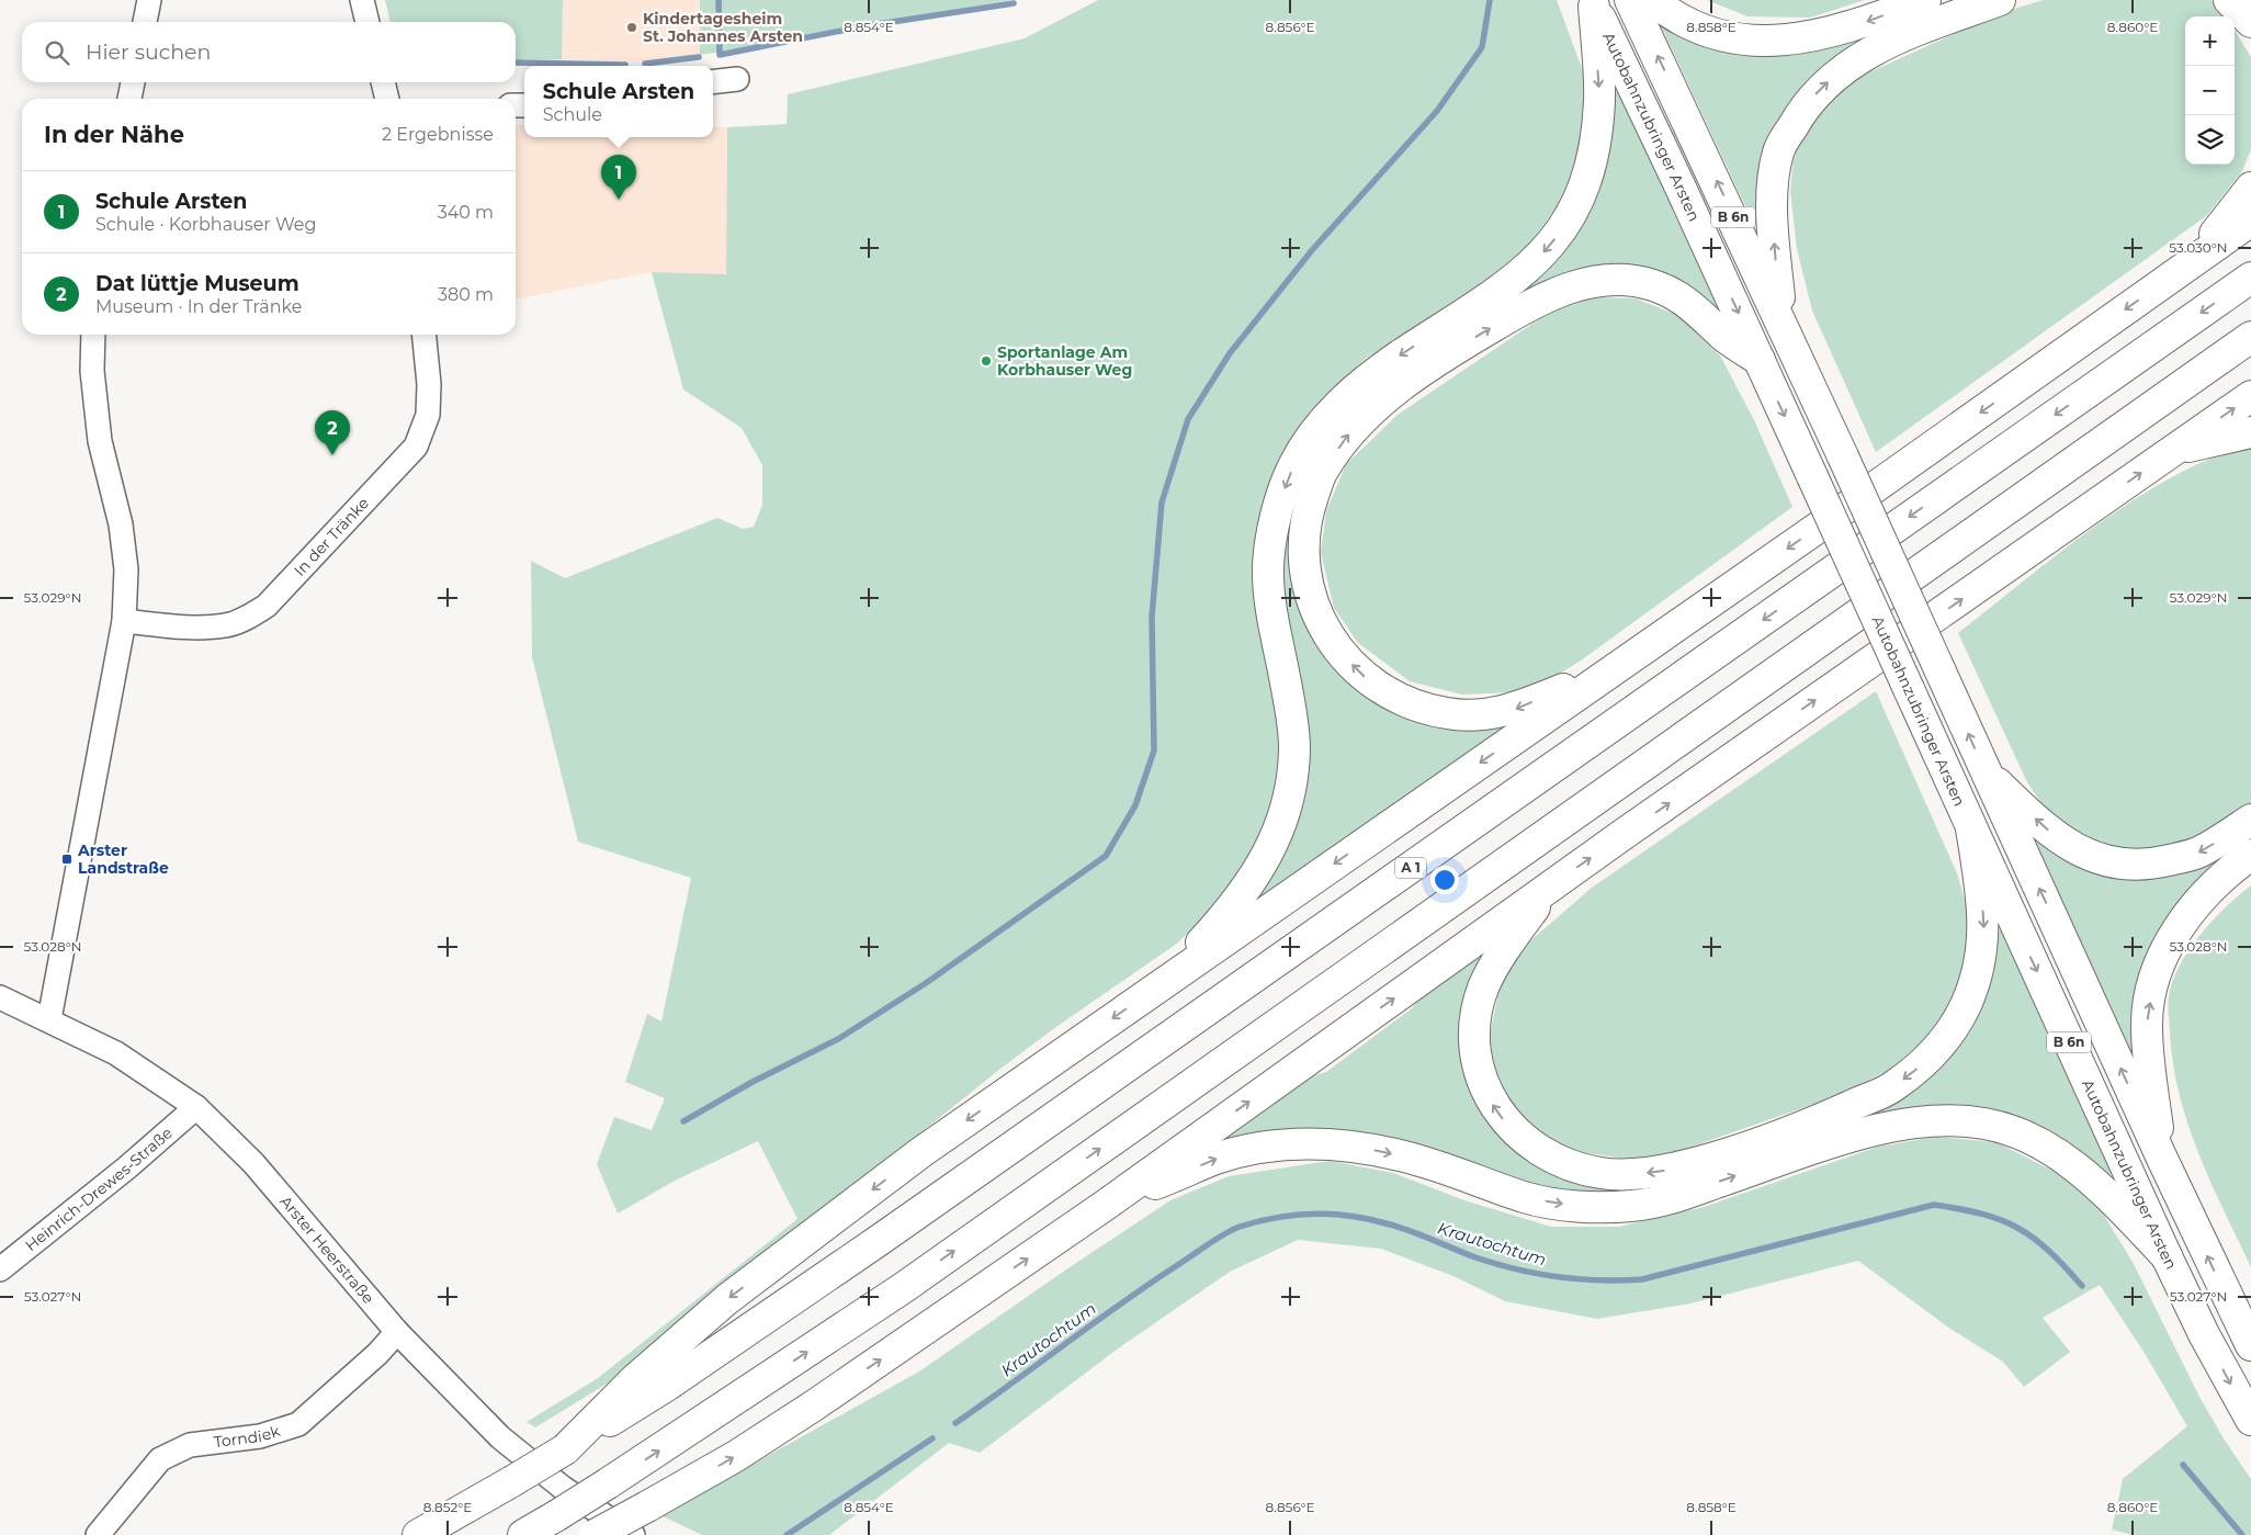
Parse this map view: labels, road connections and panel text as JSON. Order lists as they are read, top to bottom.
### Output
{
  "streets": {
    "highway": ["Autobahnzubringer Arsten", "B 6n", "A 1"],
    "street": [
      "In der Tränke",
      "Heinrich-Drewes-Straße",
      "Arster Heerstraße",
      "Torndiek"
    ]
  },
  "crossings": [
    ["Heinrich-Drewes-Straße", "Arster Heerstraße"],
    ["Arster Heerstraße", "Torndiek"]
  ],
  "water": ["Krautochtum"],
  "places": {
    "other": ["Kindertagesheim St. Johannes Arsten", "Sportanlage Am Korbhauser Weg"],
    "transit": ["Arster Landstraße"]
  },
  "page": {
    "map_buttons": ["+", "−"],
    "search": "Hier suchen",
    "popup": ["Schule Arsten", "Schule"],
    "heading": ["In der Nähe", "2 Ergebnisse"],
    "pins": ["1", "2"],
    "list": [
      {
        "mark": "1",
        "name": "Schule Arsten",
        "note": "Schule · Korbhauser Weg",
        "value": "340 m"
      },
      {
        "mark": "2",
        "name": "Dat lüttje Museum",
        "note": "Museum · In der Tränke",
        "value": "380 m"
      }
    ]
  },
  "coordinates": [
    "8.854°E",
    "8.856°E",
    "8.858°E",
    "8.860°E",
    "53.030°N",
    "53.029°N",
    "53.028°N",
    "53.027°N",
    "8.852°E"
  ]
}
